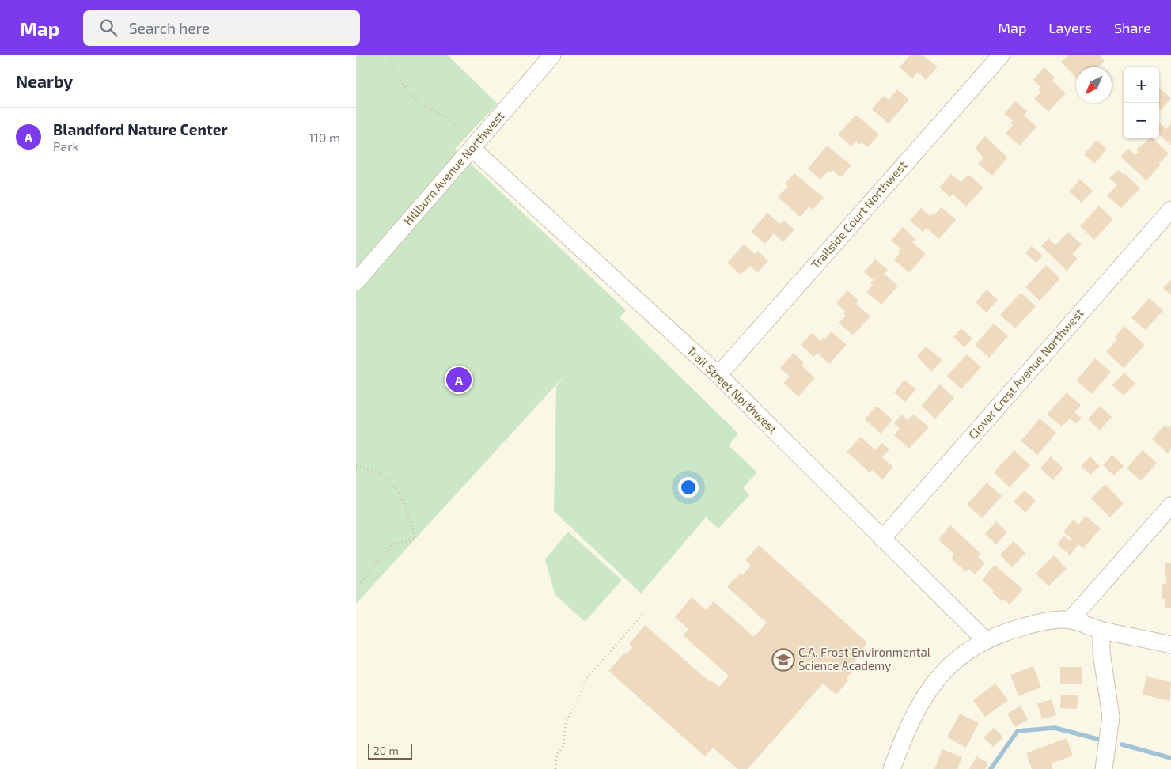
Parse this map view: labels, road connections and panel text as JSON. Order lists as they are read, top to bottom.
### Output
{
  "streets": {
    "street": [
      "Hillburn Avenue Northwest",
      "Trailside Court Northwest",
      "Clover Crest Avenue Northwest",
      "Trail Street Northwest"
    ]
  },
  "crossings": [
    ["Hillburn Avenue Northwest", "Trail Street Northwest"],
    ["Trailside Court Northwest", "Trail Street Northwest"],
    ["Clover Crest Avenue Northwest", "Trail Street Northwest"]
  ],
  "places": {
    "school or university": ["C.A. Frost Environmental Science Academy"]
  },
  "scale_bar": "20 m",
  "north": "bottom left",
  "page": {
    "header": "Map",
    "search": "Search here",
    "nav": ["Map", "Layers", "Share"],
    "heading": "Nearby",
    "map_buttons": ["+", "−"],
    "list": [
      {
        "mark": "A",
        "name": "Blandford Nature Center",
        "note": "Park",
        "value": "110 m"
      }
    ],
    "pins": "A",
    "scale": "20 m"
  }
}
